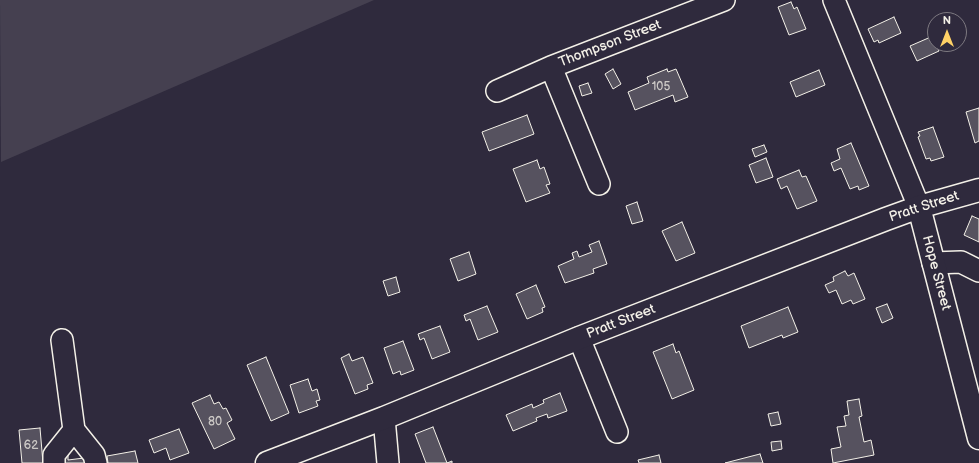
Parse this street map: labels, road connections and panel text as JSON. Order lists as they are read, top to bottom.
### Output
{
  "streets": {
    "main road": ["Pratt Street", "Hope Street"],
    "street": ["Thompson Street"]
  },
  "crossings": [
    ["Pratt Street", "Hope Street"]
  ],
  "house_numbers": ["105", "80", "62"],
  "north": "top"
}
